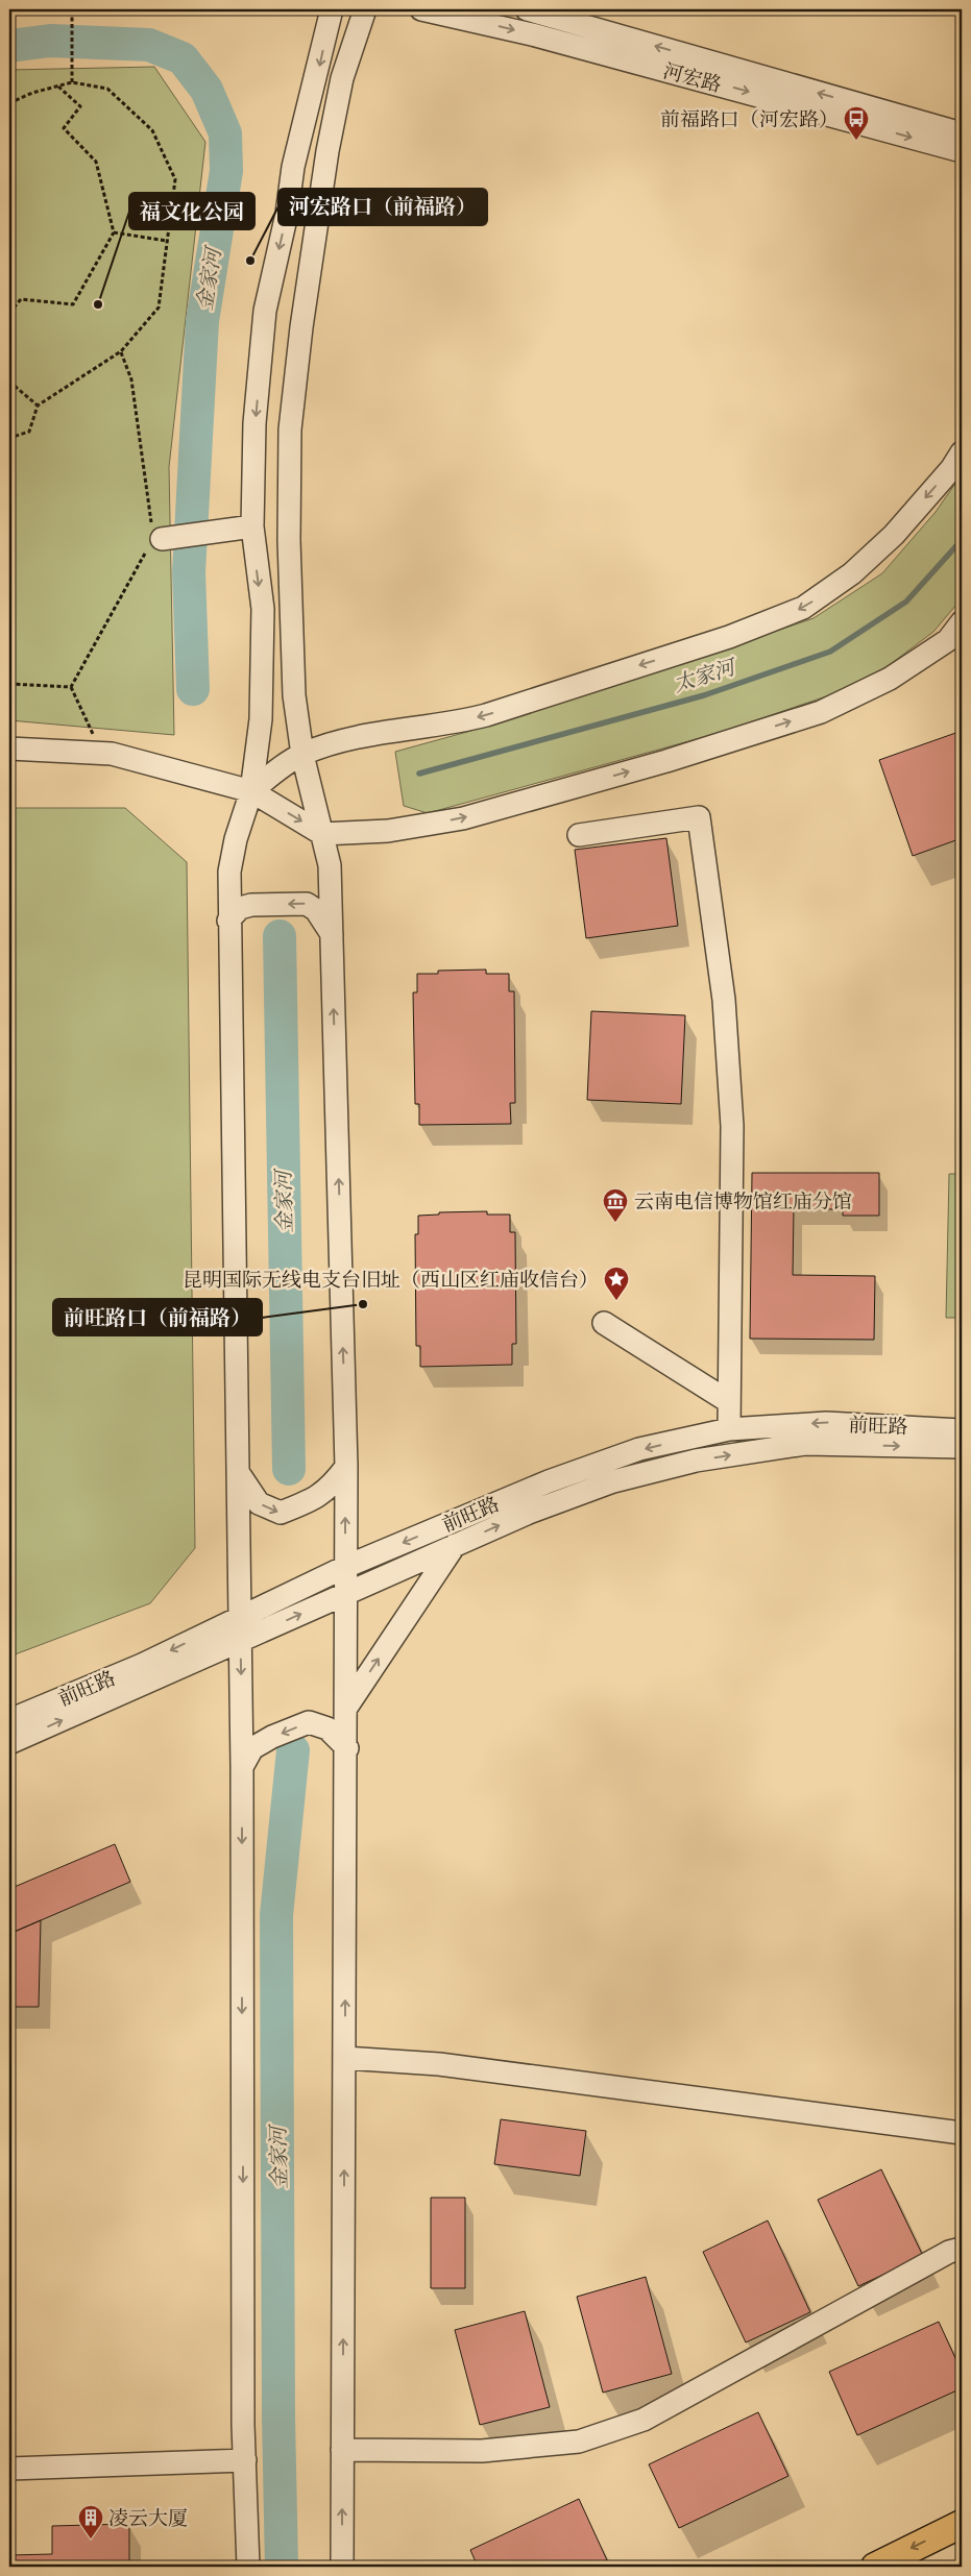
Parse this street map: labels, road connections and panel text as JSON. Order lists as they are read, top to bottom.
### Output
{
  "streets": {
    "street": ["河宏路", "前旺路"]
  },
  "water": ["金家河", "太家河"],
  "places": {
    "bus stop": ["前福路口（河宏路）"],
    "other": ["河宏路口（前福路）", "福文化公园", "前旺路口（前福路）"],
    "museum": ["云南电信博物馆红庙分馆"],
    "place": ["昆明国际无线电支台旧址（西山区红庙收信台）"],
    "building": ["凌云大厦"]
  }
}
